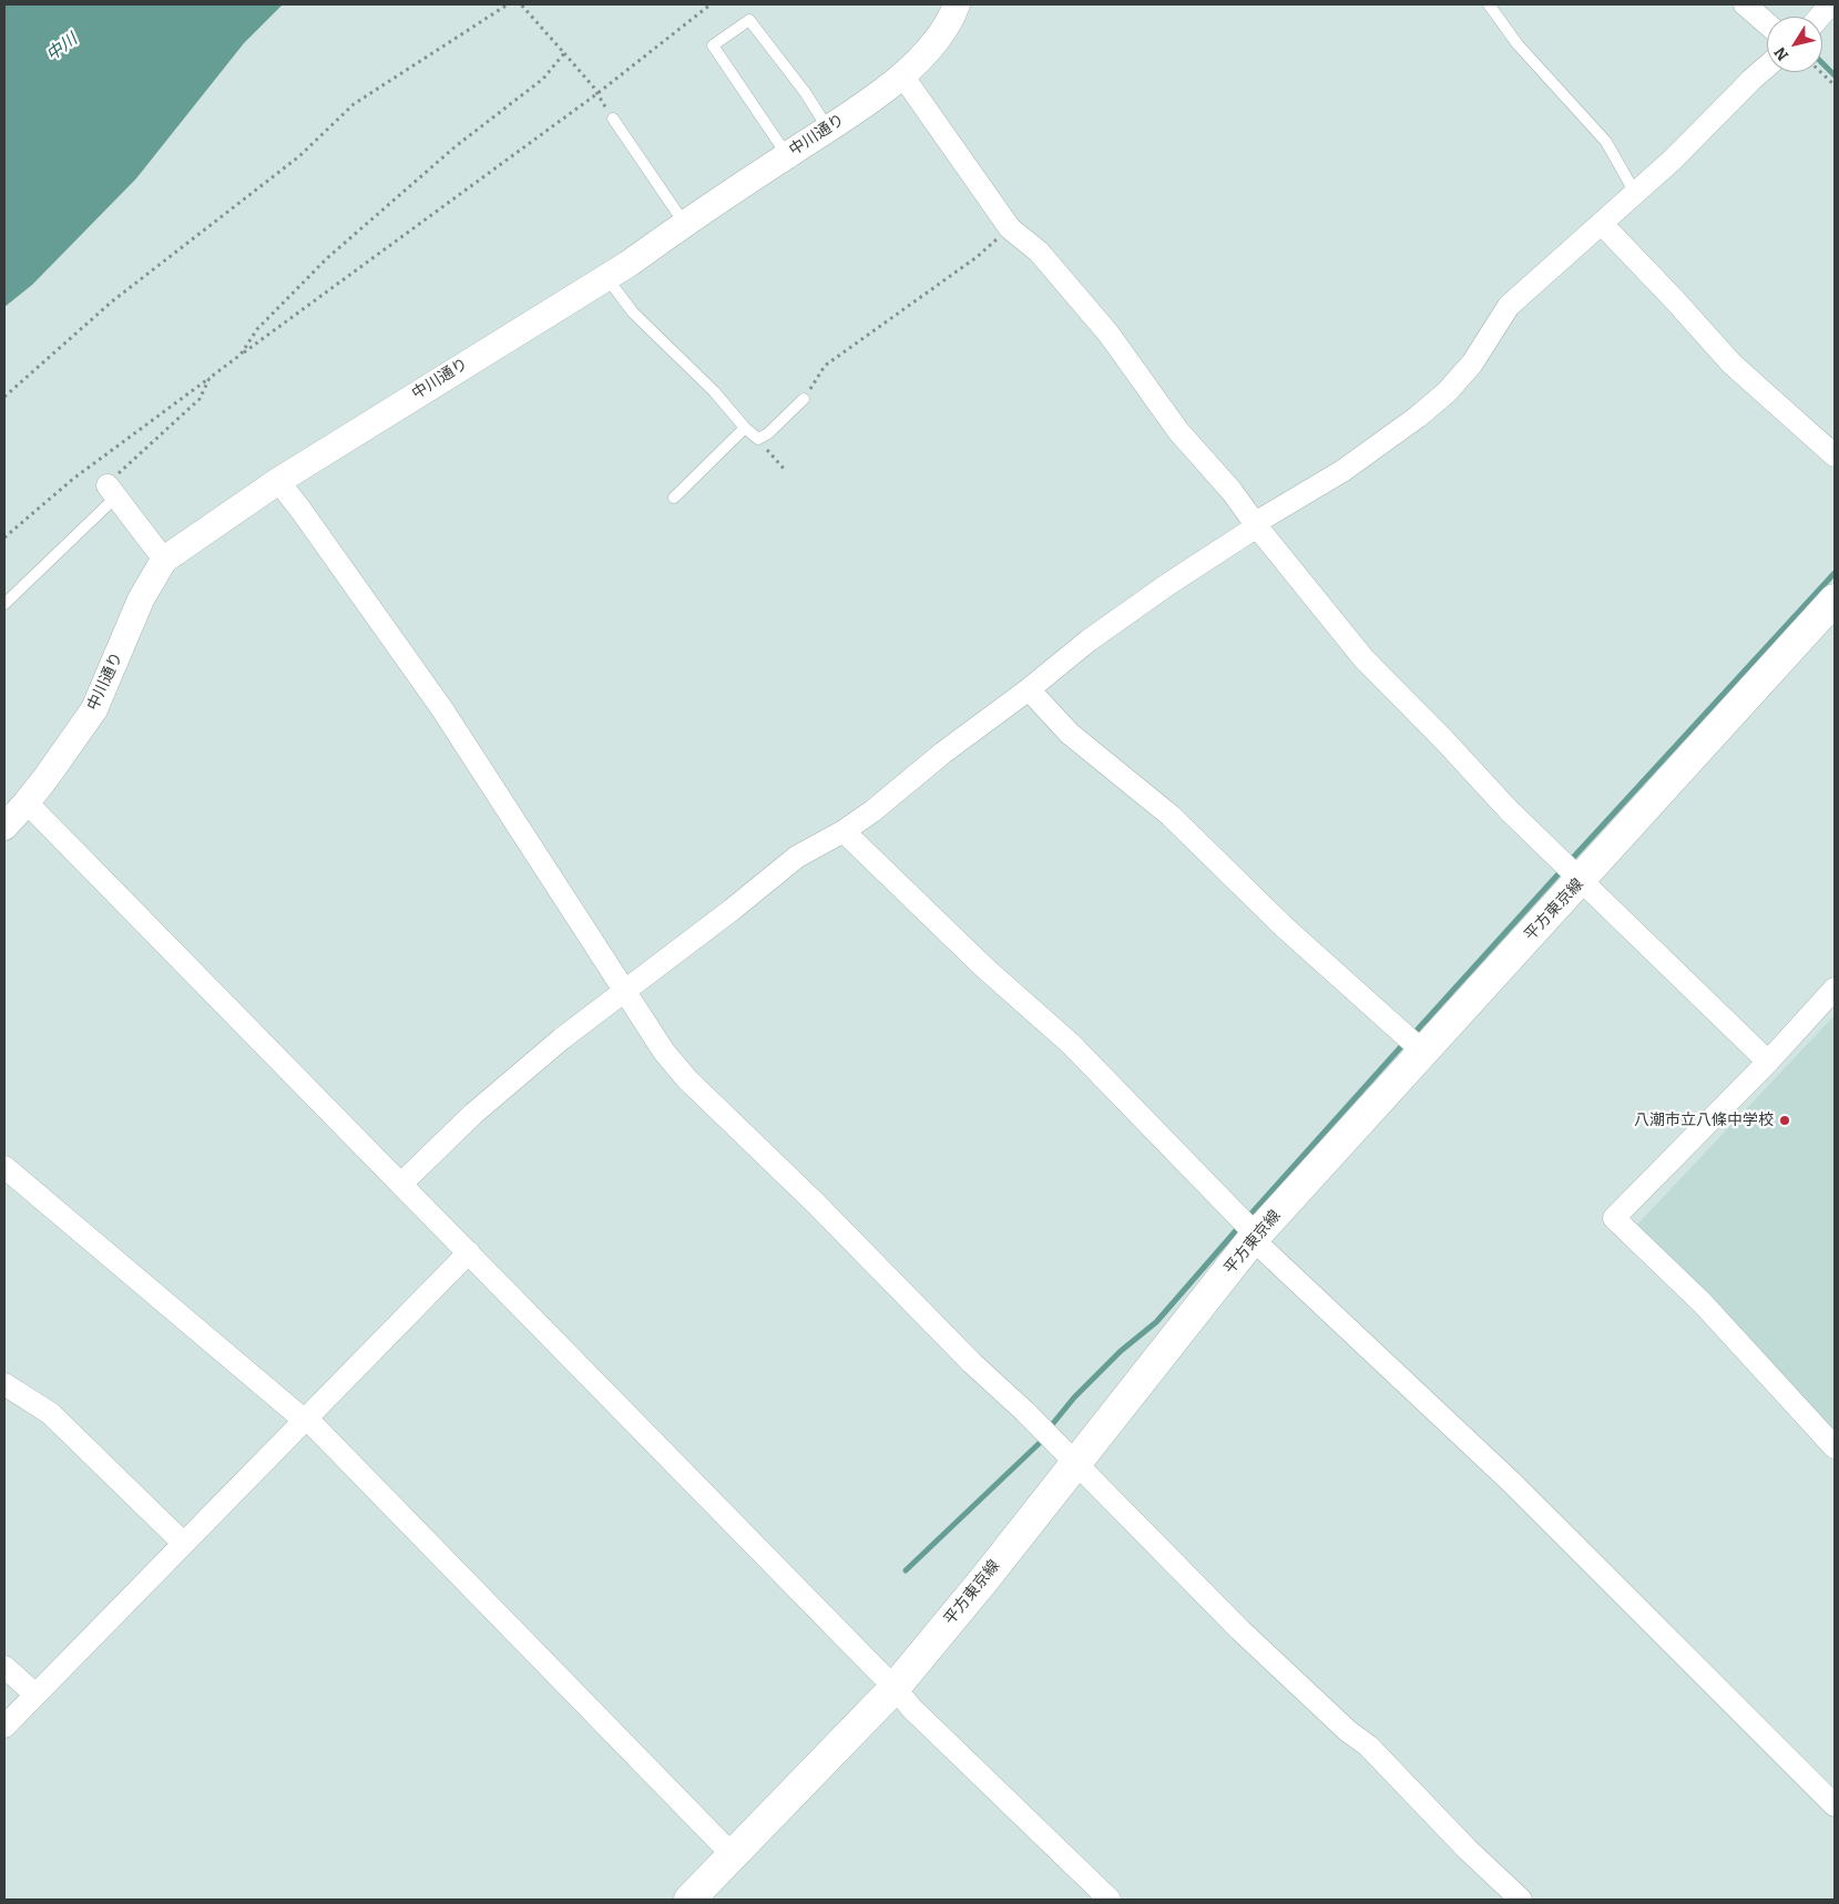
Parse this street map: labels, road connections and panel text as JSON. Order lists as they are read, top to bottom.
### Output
{
  "streets": {
    "main road": ["平方東京線"],
    "street": ["中川通り"]
  },
  "water": ["中川"],
  "places": ["八潮市立八條中学校"],
  "north": "bottom left"
}
